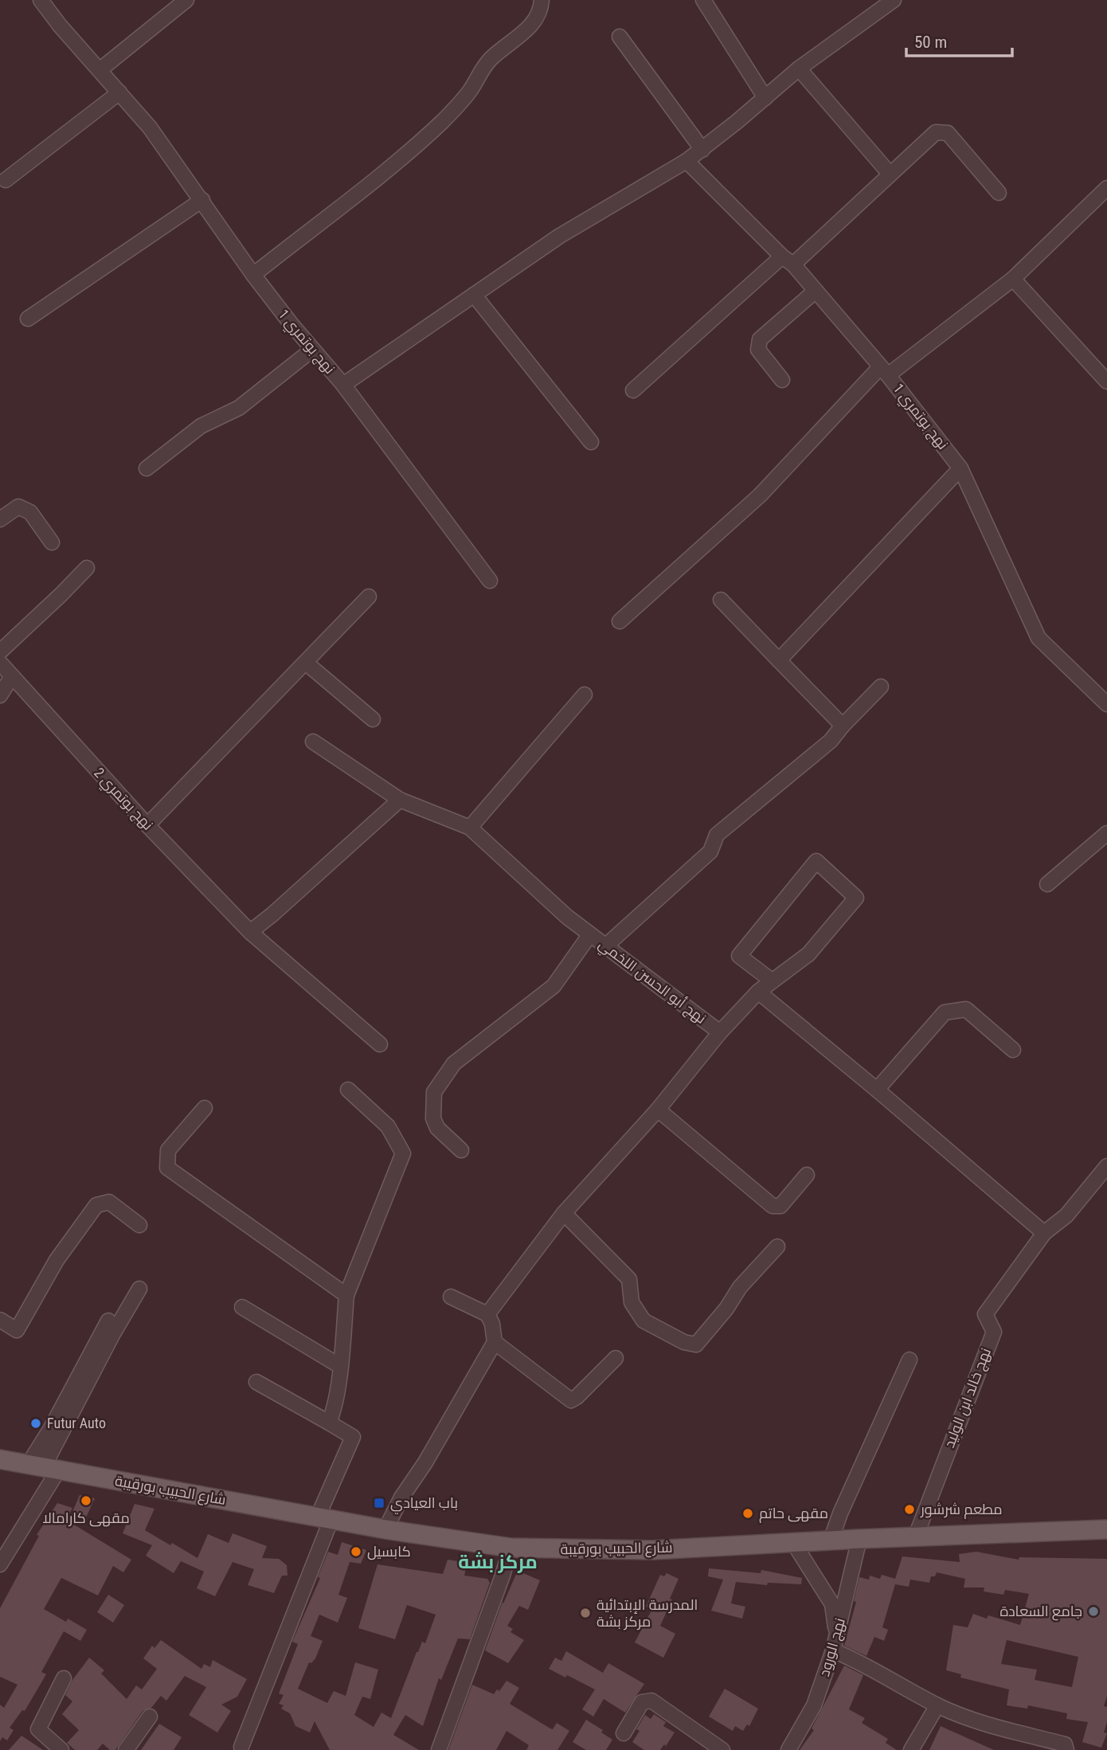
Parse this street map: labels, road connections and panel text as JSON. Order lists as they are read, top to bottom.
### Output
{
  "streets": {
    "main road": ["شارع الحبيب بورقيبة"],
    "street": [
      "نهج بوتمري 1",
      "نهج بوتمري 2",
      "نهج أبو الحسن اللخمي",
      "نهج خالد ابن الوليد",
      "نهج الورود"
    ]
  },
  "crossings": [
    ["نهج خالد ابن الوليد", "شارع الحبيب بورقيبة"],
    ["شارع الحبيب بورقيبة", "نهج الورود"]
  ],
  "districts": ["مركز بشة"],
  "places": {
    "other": [
      "Futur Auto",
      "مقهى كارامالا",
      "مطعم شرشور",
      "مقهى حاتم",
      "كابسيل",
      "جامع السعادة",
      "المدرسة الإبتدائية مركز بشة"
    ],
    "transit": ["باب العيادي"]
  },
  "scale_bar": "50 m"
}
